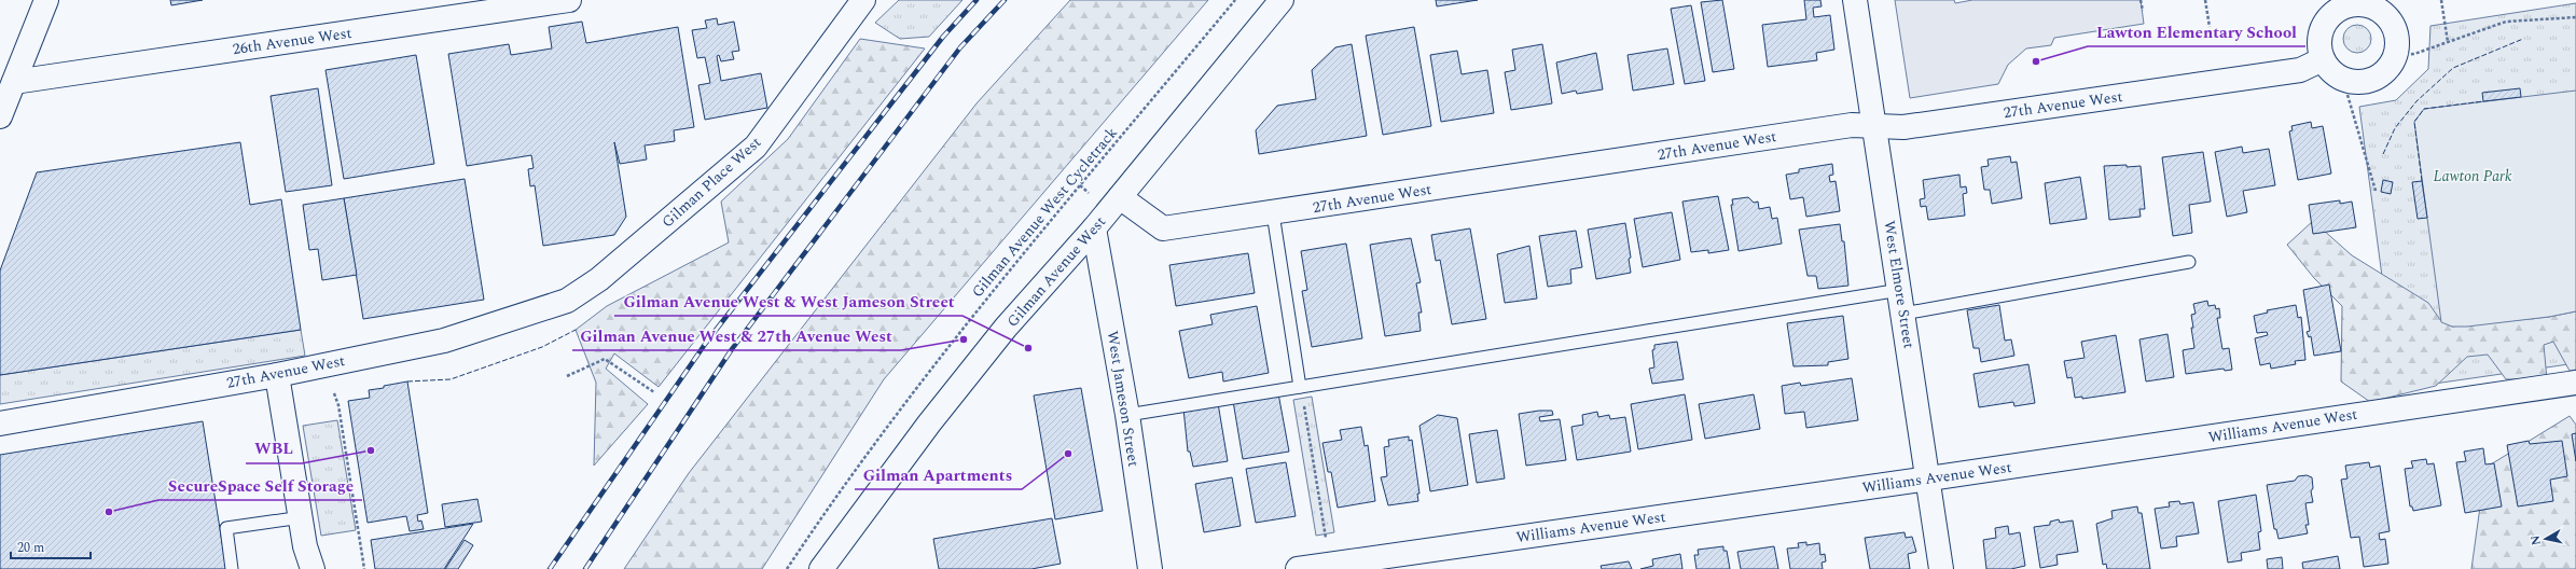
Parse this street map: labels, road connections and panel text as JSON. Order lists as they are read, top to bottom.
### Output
{
  "streets": {
    "street": [
      "26th Avenue West",
      "27th Avenue West",
      "Gilman Place West",
      "Gilman Avenue West",
      "West Elmore Street",
      "West Jameson Street",
      "Williams Avenue West"
    ],
    "path": ["Gilman Avenue West Cycletrack"]
  },
  "crossings": [
    ["27th Avenue West", "Gilman Place West"],
    ["27th Avenue West", "Gilman Avenue West"],
    ["27th Avenue West", "West Elmore Street"],
    ["Gilman Avenue West", "West Jameson Street"],
    ["West Elmore Street", "Williams Avenue West"]
  ],
  "parks": ["Lawton Park"],
  "places": [
    "Lawton Elementary School",
    "Gilman Avenue West & 27th Avenue West",
    "Gilman Avenue West & West Jameson Street",
    "WBL",
    "Gilman Apartments",
    "SecureSpace Self Storage"
  ],
  "scale_bar": "20 m",
  "north": "left"
}
